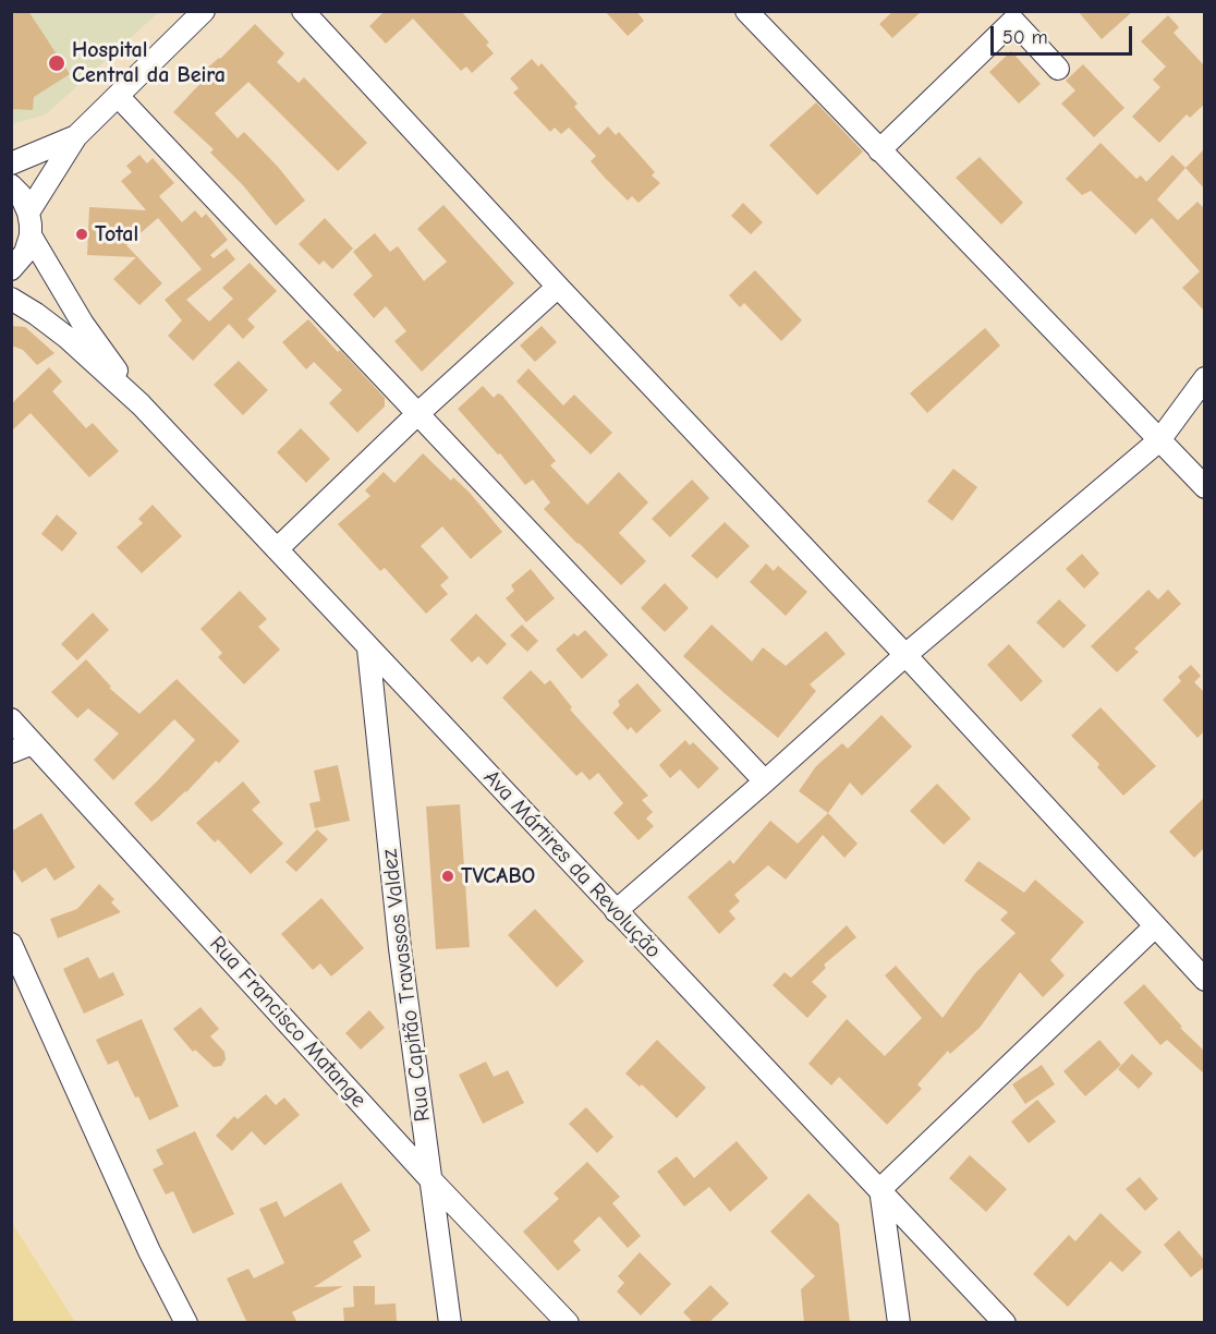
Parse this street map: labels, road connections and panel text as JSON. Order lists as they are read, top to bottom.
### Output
{
  "streets": {
    "street": ["Ava Mártires da Revolução", "Rua Capitão Travassos Valdez", "Rua Francisco Matange"]
  },
  "crossings": [
    ["Ava Mártires da Revolução", "Rua Capitão Travassos Valdez"],
    ["Rua Capitão Travassos Valdez", "Rua Francisco Matange"]
  ],
  "places": ["Hospital Central da Beira", "Total", "TVCABO"],
  "scale_bar": "50 m"
}
